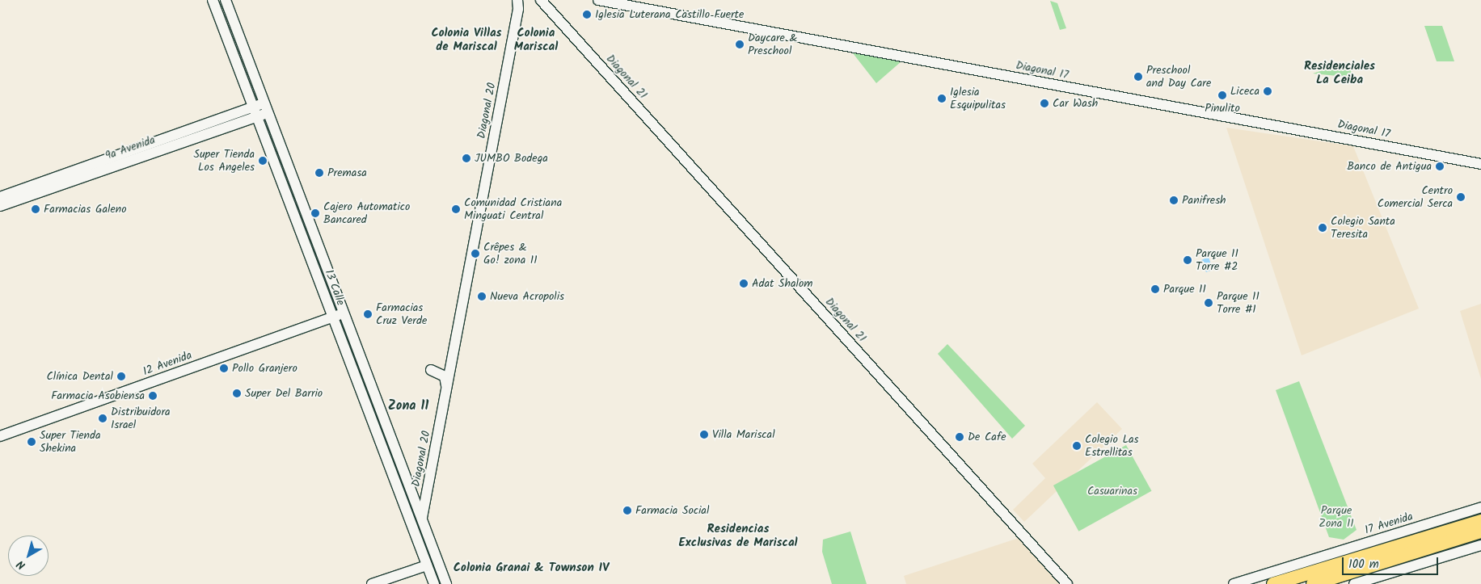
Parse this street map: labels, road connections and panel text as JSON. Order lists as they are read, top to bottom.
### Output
{
  "streets": {
    "main road": [
      "Diagonal 17",
      "Diagonal 21",
      "Diagonal 20",
      "9a Avenida",
      "13 Calle",
      "12 Avenida",
      "17 Avenida"
    ]
  },
  "crossings": [
    ["Diagonal 20", "13 Calle"],
    ["9a Avenida", "13 Calle"],
    ["13 Calle", "12 Avenida"]
  ],
  "districts": [
    "Colonia Villas de Mariscal",
    "Colonia Mariscal",
    "Residenciales La Ceiba",
    "Zona 11",
    "Residencias Exclusivas de Mariscal",
    "Colonia Granai & Townson IV"
  ],
  "parks": ["Casuarinas", "Parque Zona 11"],
  "places": [
    "Iglesia Luterana Castillo Fuerte",
    "Daycare & Preschool",
    "Preschool and Day Care",
    "Liceca",
    "Pinulito",
    "Iglesia Esquipulitas",
    "Car Wash",
    "JUMBO Bodega",
    "Super Tienda Los Angeles",
    "Banco de Antigua",
    "Premasa",
    "Centro Comercial Serca",
    "Panifresh",
    "Farmacias Galeno",
    "Comunidad Cristiana Minguati Central",
    "Cajero Automatico Bancared",
    "Colegio Santa Teresita",
    "Crêpes & Go! zona 11",
    "Parque 11 Torre #2",
    "Adat Shalom",
    "Parque 11",
    "Nueva Acropolis",
    "Parque 11 Torre #1",
    "Farmacias Cruz Verde",
    "Pollo Granjero",
    "Clínica Dental",
    "Super Del Barrio",
    "Farmacia Asobiensa",
    "Distribuidora Israel",
    "Villa Mariscal",
    "De Cafe",
    "Super Tienda Shekina",
    "Colegio Las Estrellitas",
    "Farmacia Social"
  ],
  "scale_bar": "100 m",
  "north": "bottom left"
}
